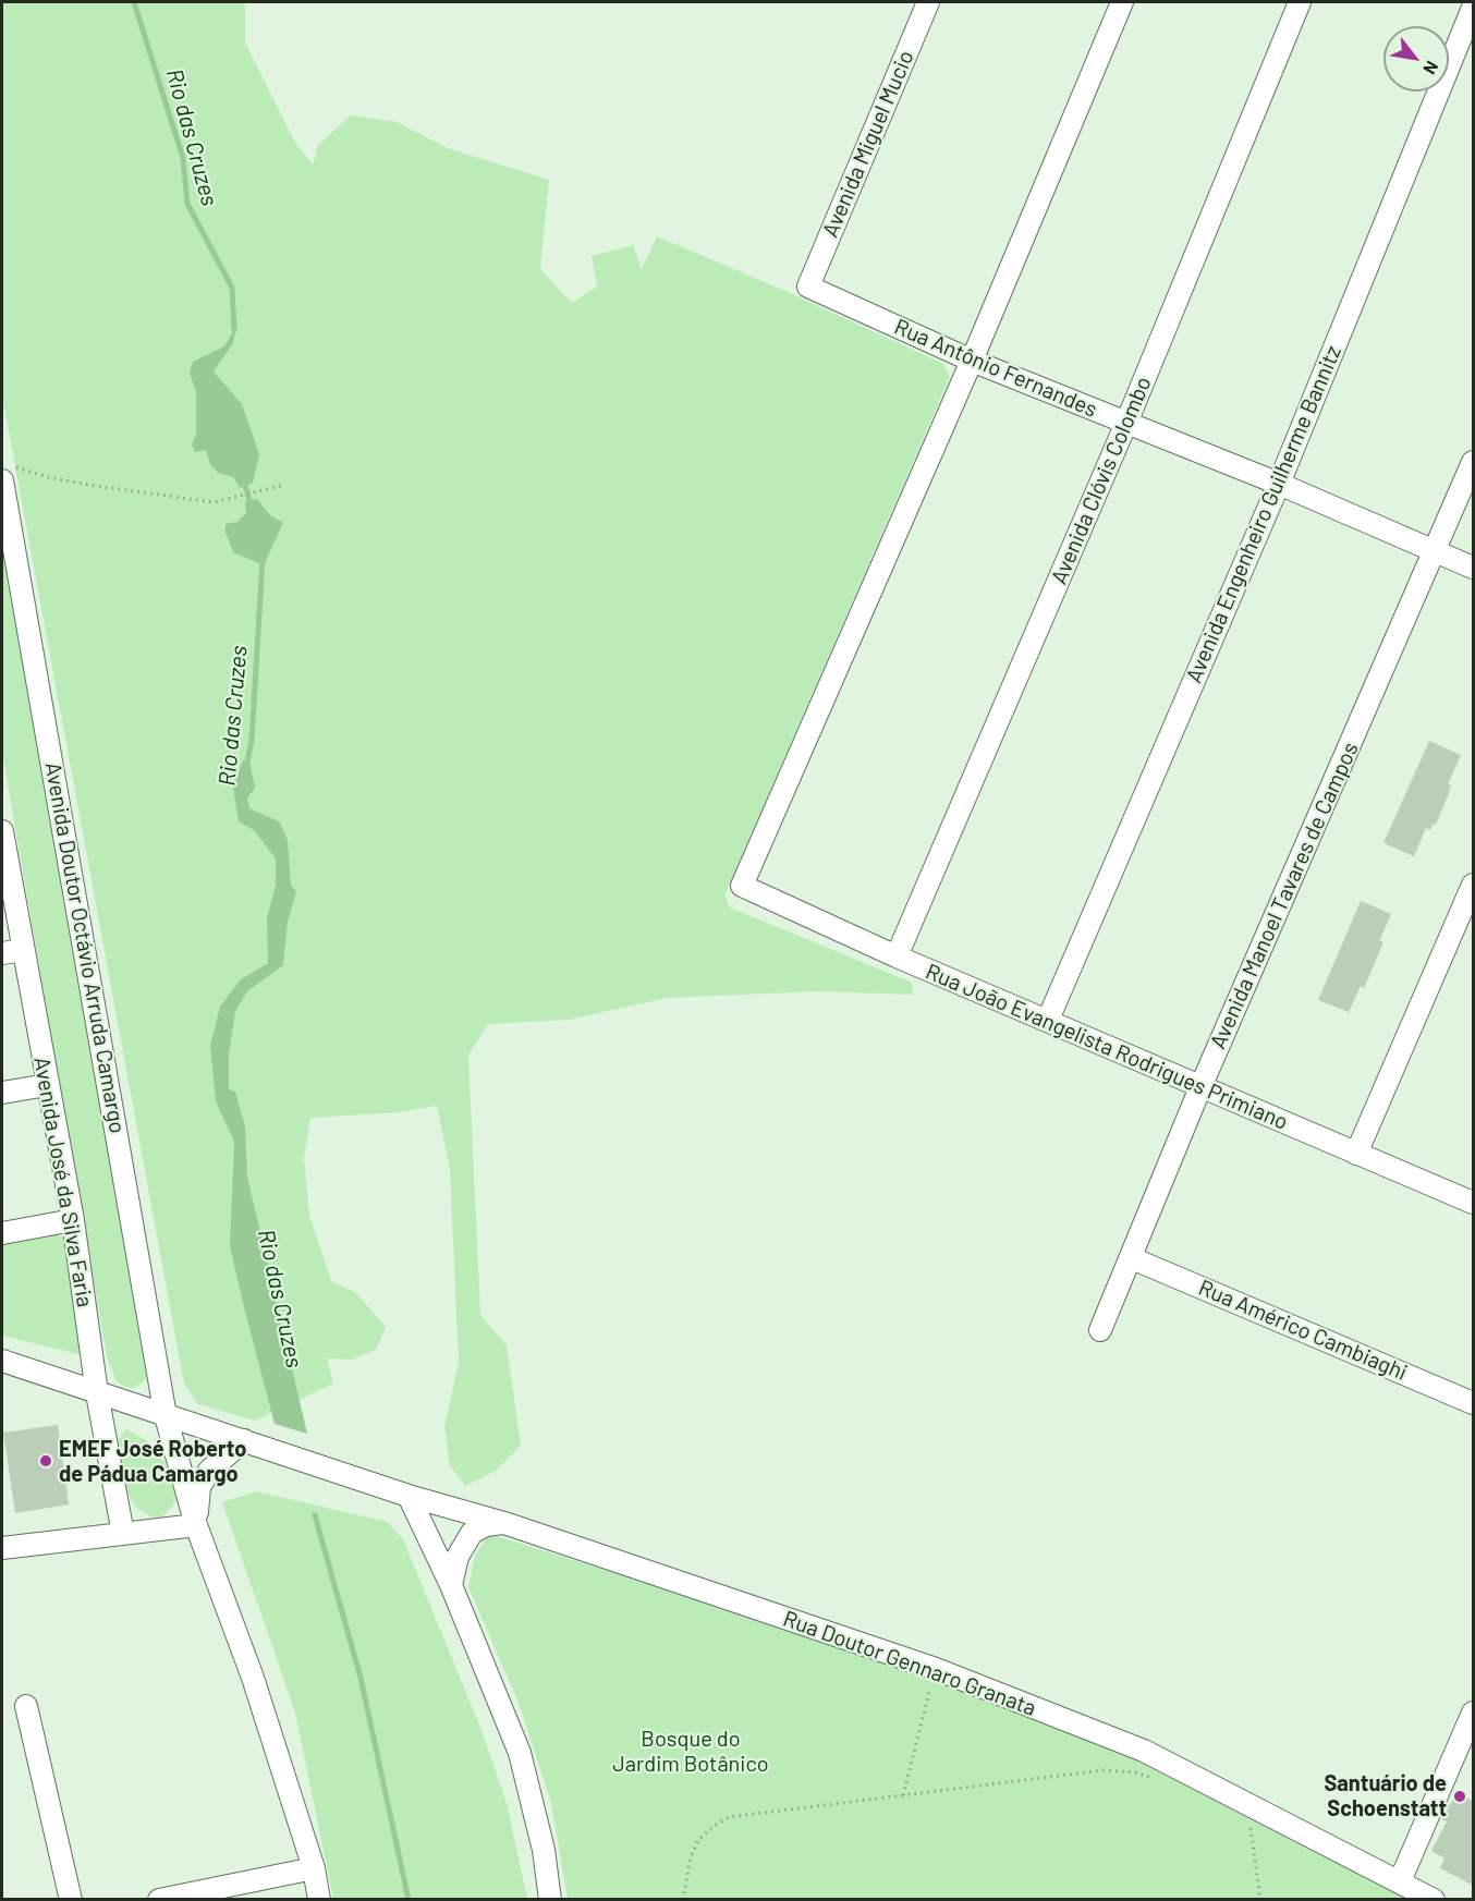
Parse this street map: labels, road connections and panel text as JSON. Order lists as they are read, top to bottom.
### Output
{
  "streets": {
    "street": [
      "Avenida Miguel Mucio",
      "Rua Antônio Fernandes",
      "Avenida Clóvis Colombo",
      "Avenida Engenheiro Guilherme Bannitz",
      "Avenida Manoel Tavares de Campos",
      "Avenida Doutor Octávio Arruda Camargo",
      "Rua João Evangelista Rodrigues Primiano",
      "Avenida José da Silva Faria",
      "Rua Américo Cambiaghi",
      "Rua Doutor Gennaro Granata"
    ]
  },
  "crossings": [
    ["Avenida Miguel Mucio", "Rua Antônio Fernandes"],
    ["Rua Antônio Fernandes", "Avenida Clóvis Colombo"],
    ["Rua Antônio Fernandes", "Avenida Engenheiro Guilherme Bannitz"],
    ["Rua Antônio Fernandes", "Avenida Manoel Tavares de Campos"],
    ["Rua Antônio Fernandes", "Rua João Evangelista Rodrigues Primiano"],
    ["Avenida Clóvis Colombo", "Rua João Evangelista Rodrigues Primiano"],
    ["Avenida Engenheiro Guilherme Bannitz", "Rua João Evangelista Rodrigues Primiano"],
    ["Avenida Manoel Tavares de Campos", "Rua João Evangelista Rodrigues Primiano"],
    ["Avenida Manoel Tavares de Campos", "Rua Américo Cambiaghi"]
  ],
  "water": ["Rio das Cruzes"],
  "parks": ["Bosque do Jardim Botânico"],
  "places": ["EMEF José Roberto de Pádua Camargo", "Santuário de Schoenstatt"],
  "north": "bottom right"
}
